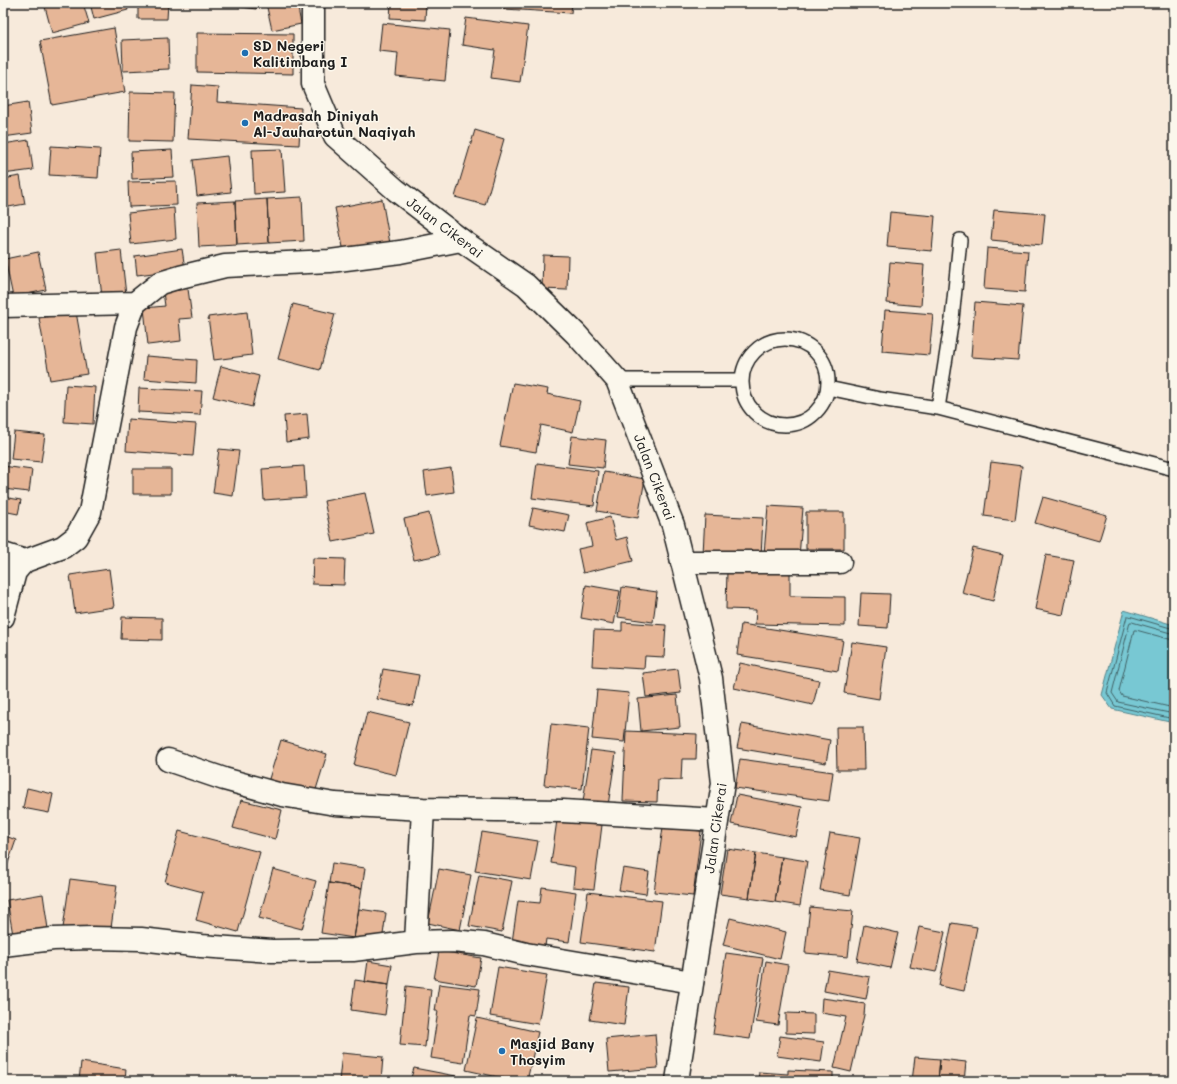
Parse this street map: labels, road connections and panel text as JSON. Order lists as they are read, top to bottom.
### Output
{
  "streets": {
    "street": ["Jalan Cikerai"]
  },
  "places": ["SD Negeri Kalitimbang I", "Madrasah Diniyah Al-Jauharotun Naqiyah", "Masjid Bany Thosyim"]
}
